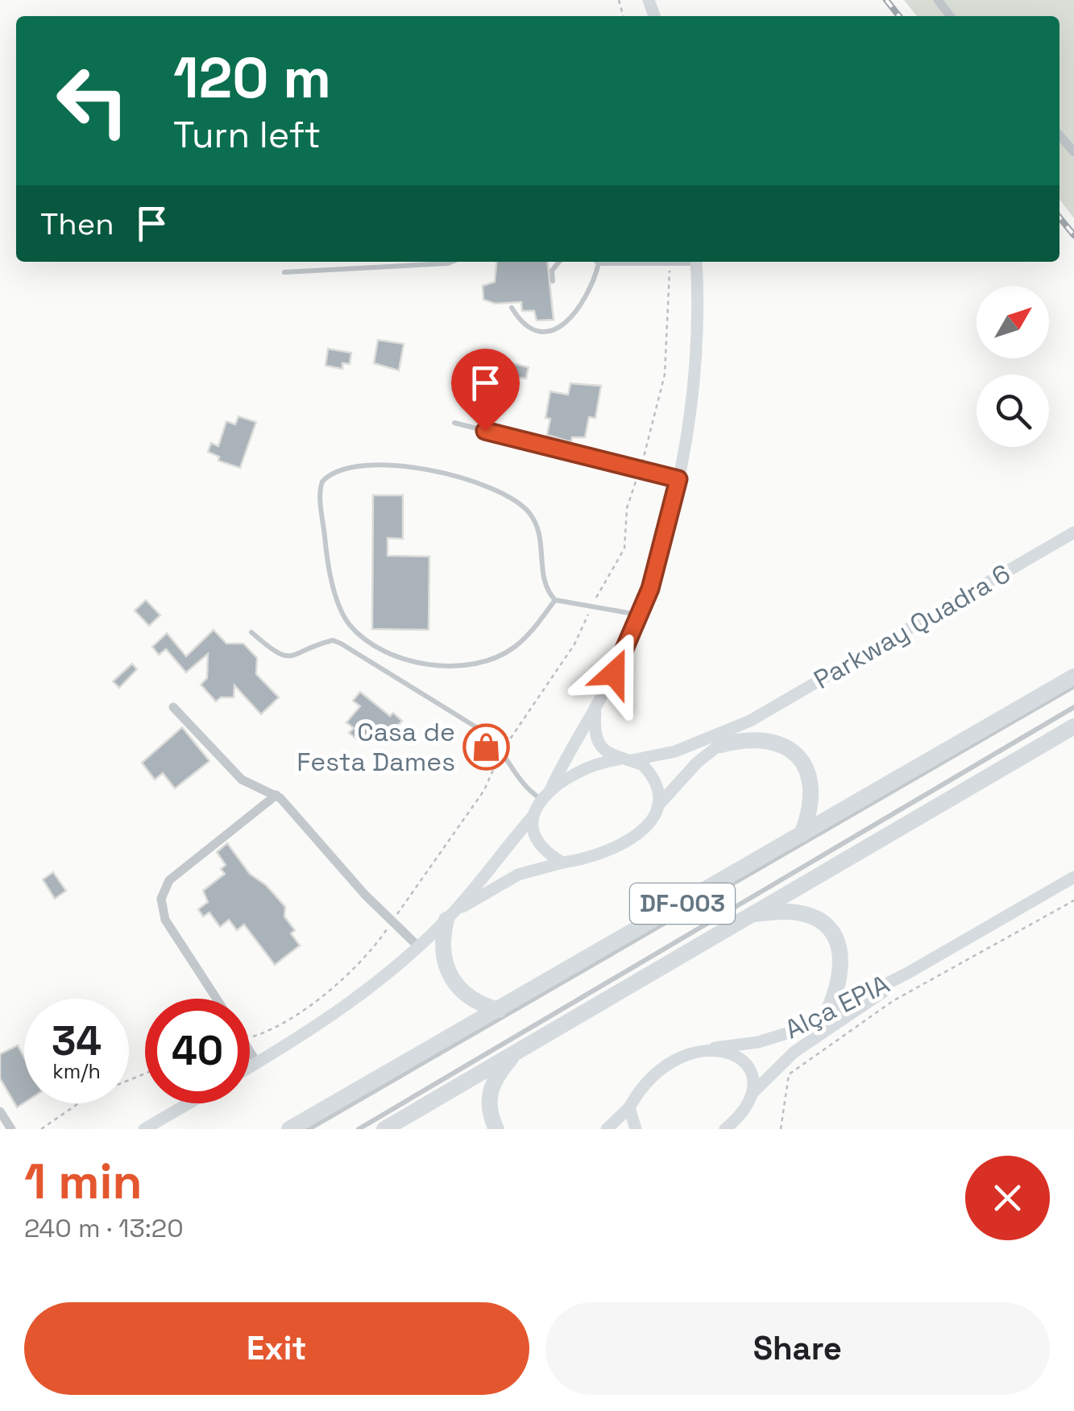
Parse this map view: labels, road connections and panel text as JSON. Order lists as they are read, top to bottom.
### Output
{
  "streets": {
    "highway": ["DF-003"],
    "street": ["Parkway Quadra 6", "Alça EPIA"]
  },
  "places": {
    "shop": ["Casa de Festa Dames"]
  },
  "north": "top right",
  "page": {
    "turn": ["120 m", "Turn left"],
    "then": "Then",
    "speed": "34 km/h",
    "limit": "40",
    "heading": ["1 min", "240 m · 13:20"],
    "buttons": ["Exit", "Share"]
  }
}
